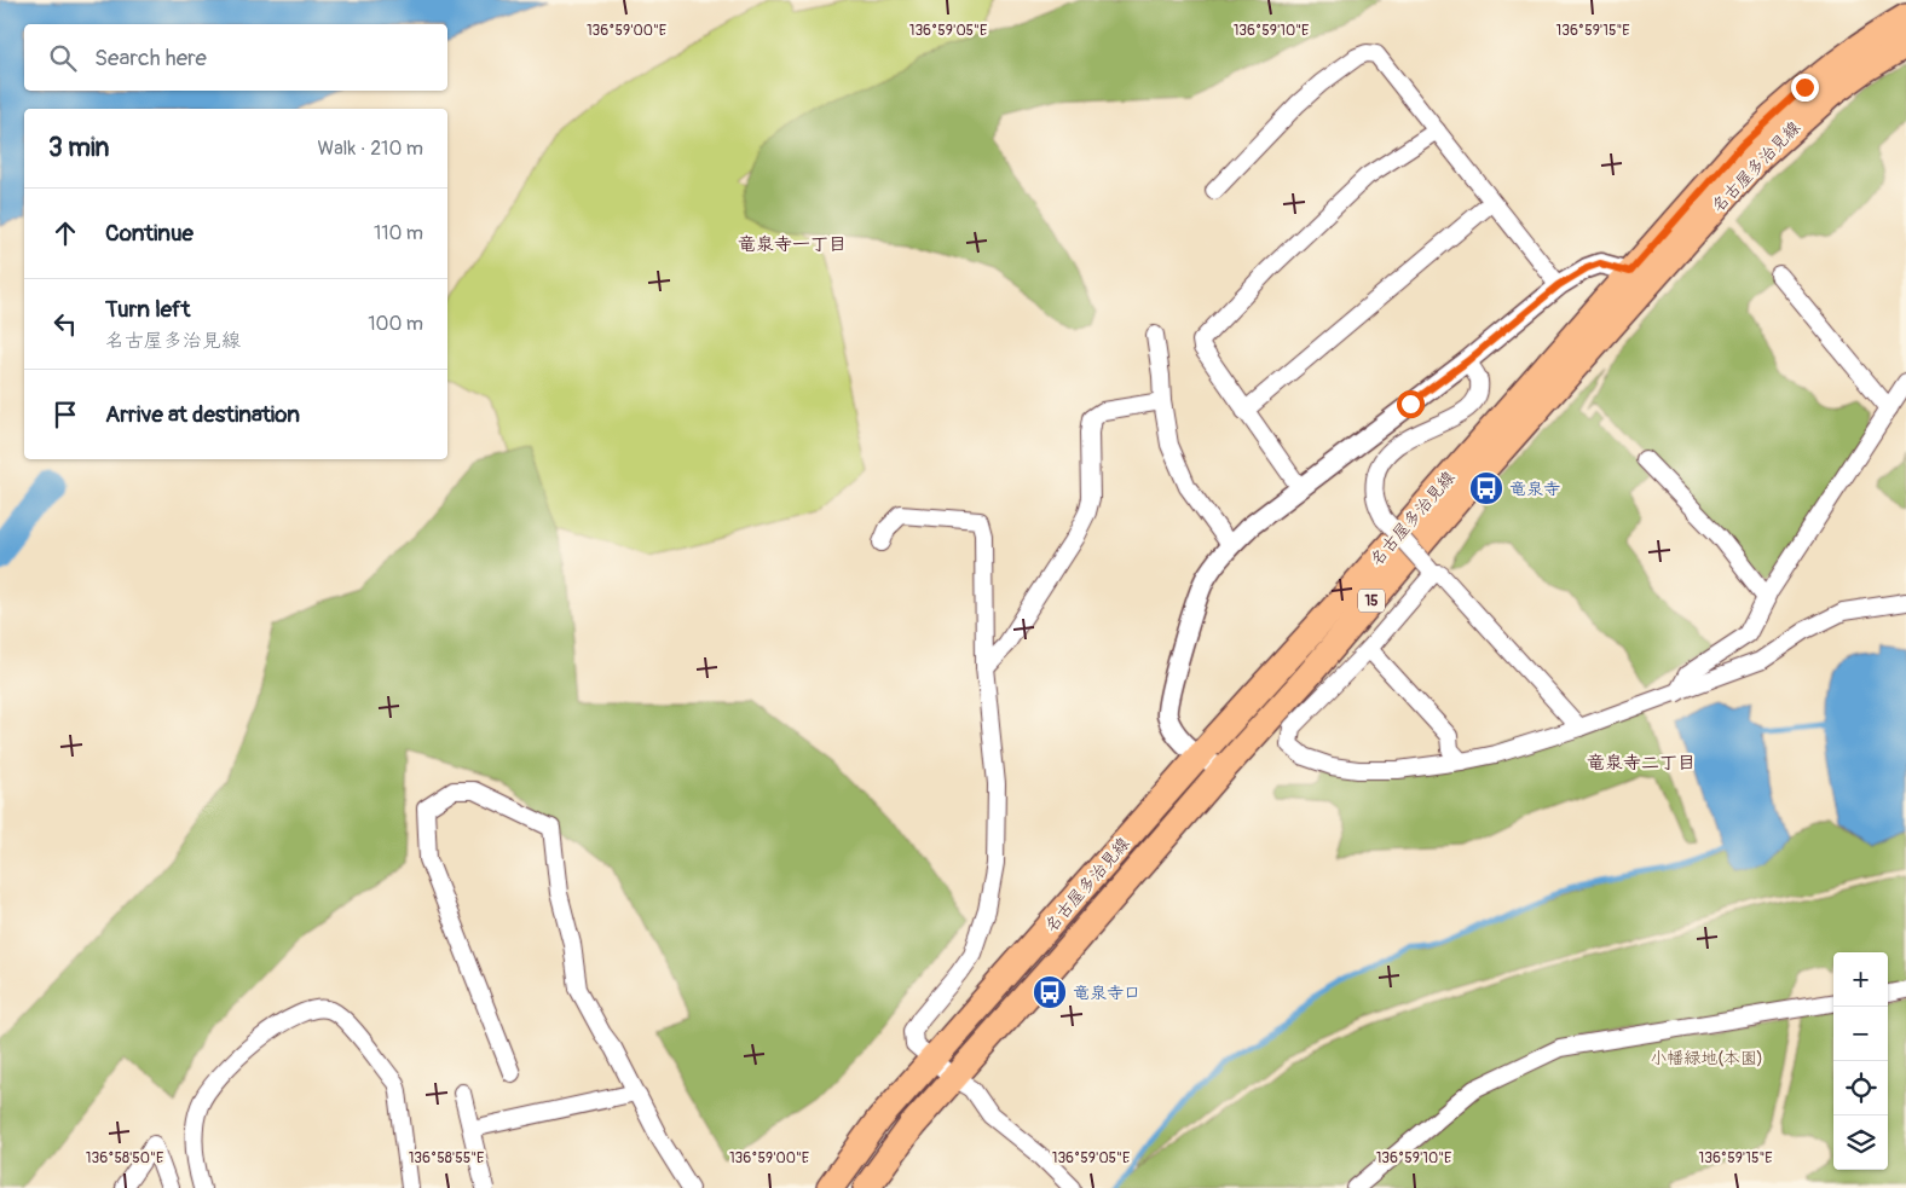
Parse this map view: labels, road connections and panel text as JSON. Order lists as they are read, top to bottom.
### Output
{
  "streets": {
    "main road": ["名古屋多治見線", "15"]
  },
  "districts": ["竜泉寺一丁目", "竜泉寺二丁目"],
  "parks": ["小幡緑地(本園)"],
  "places": {
    "bus stop": ["竜泉寺", "竜泉寺口"]
  },
  "page": {
    "search": "Search here",
    "heading": ["3 min", "Walk · 210 m"],
    "list": [
      ["Continue", "110 m"],
      ["Turn left", "名古屋多治見線", "100 m"],
      "Arrive at destination"
    ],
    "map_buttons": ["+", "−"]
  },
  "coordinates": [
    "136°59'00\"E",
    "136°59'05\"E",
    "136°59'10\"E",
    "136°59'15\"E",
    "136°58'50\"E",
    "136°58'55\"E"
  ]
}
